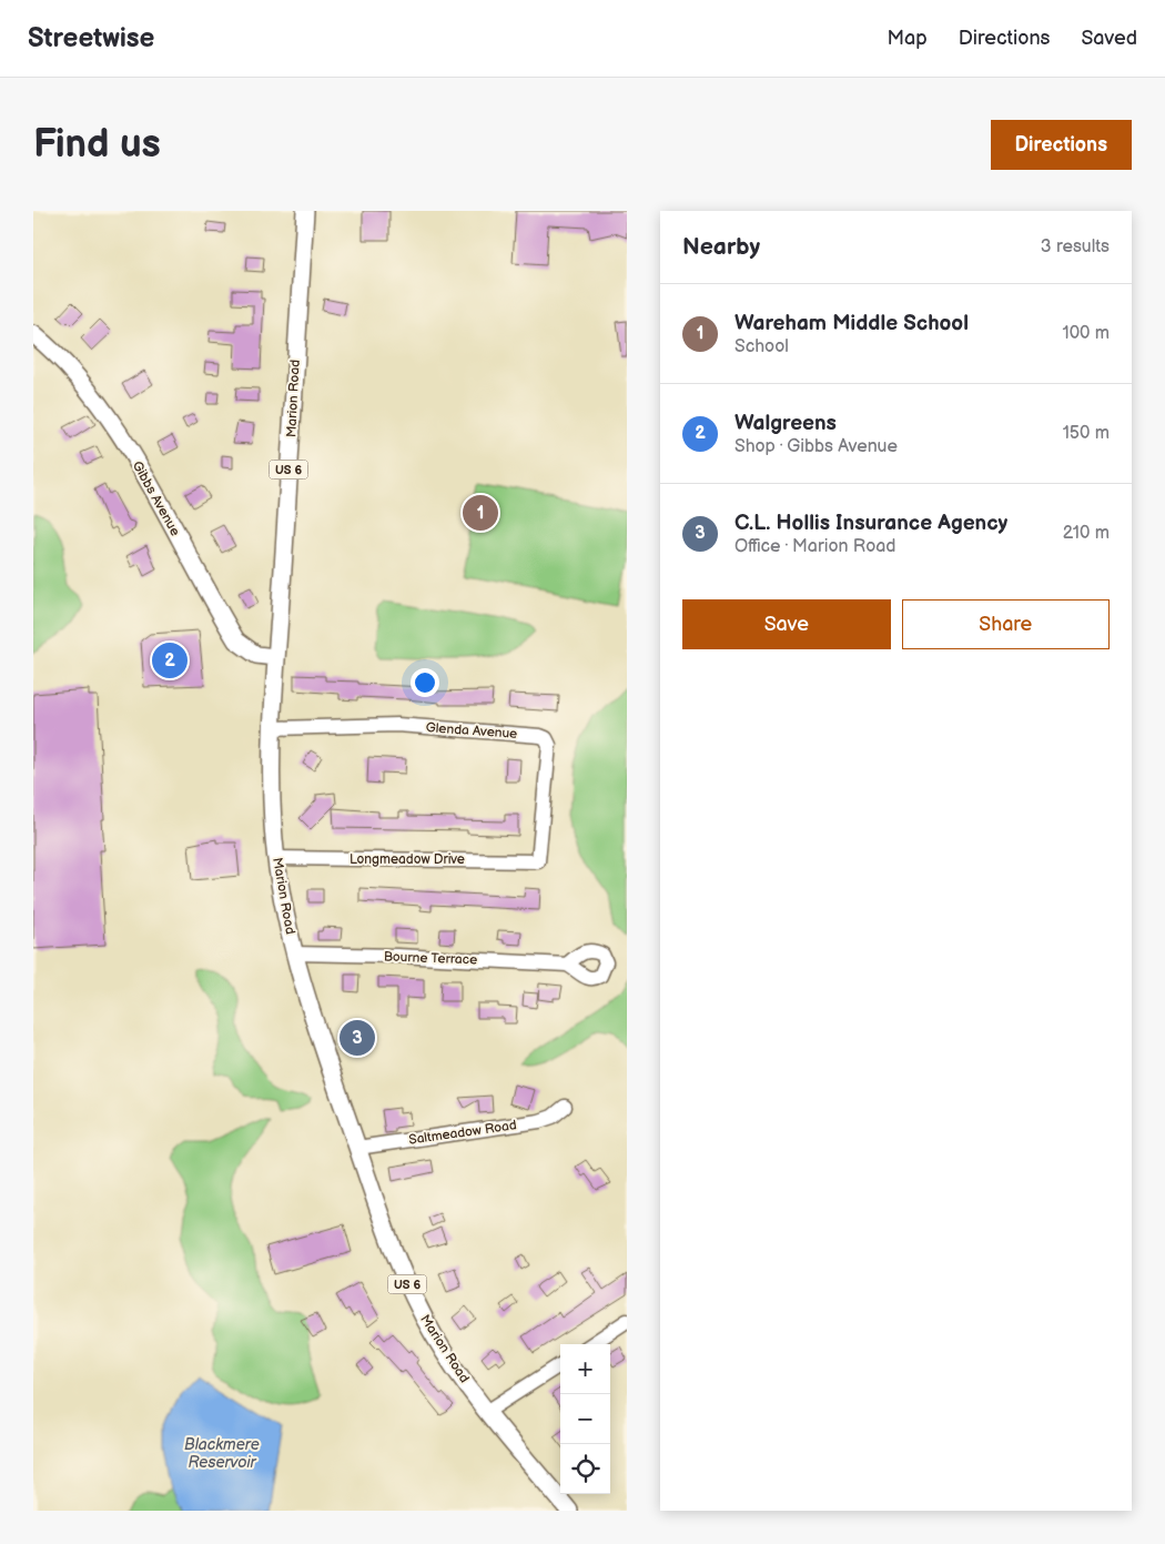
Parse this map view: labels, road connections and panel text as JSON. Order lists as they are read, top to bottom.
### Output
{
  "streets": {
    "main road": ["Marion Road", "US 6", "Gibbs Avenue"],
    "street": [
      "Glenda Avenue",
      "Longmeadow Drive",
      "Bourne Terrace",
      "Saltmeadow Road"
    ]
  },
  "crossings": [
    ["Marion Road", "Gibbs Avenue"],
    ["Marion Road", "Glenda Avenue"],
    ["Marion Road", "Longmeadow Drive"],
    ["Marion Road", "Bourne Terrace"],
    ["Marion Road", "Saltmeadow Road"],
    ["Glenda Avenue", "Longmeadow Drive"]
  ],
  "water": ["Blackmere Reservoir"],
  "page": {
    "header": "Streetwise",
    "nav": ["Map", "Directions", "Saved"],
    "buttons": [
      "Directions",
      ["Save", "Share"]
    ],
    "title": "Find us",
    "heading": ["Nearby", "3 results"],
    "list": [
      {
        "mark": "1",
        "name": "Wareham Middle School",
        "note": "School",
        "value": "100 m"
      },
      {
        "mark": "2",
        "name": "Walgreens",
        "note": "Shop · Gibbs Avenue",
        "value": "150 m"
      },
      {
        "mark": "3",
        "name": "C.L. Hollis Insurance Agency",
        "note": "Office · Marion Road",
        "value": "210 m"
      }
    ],
    "pins": ["1", "2", "3"],
    "map_buttons": ["+", "−"]
  }
}
